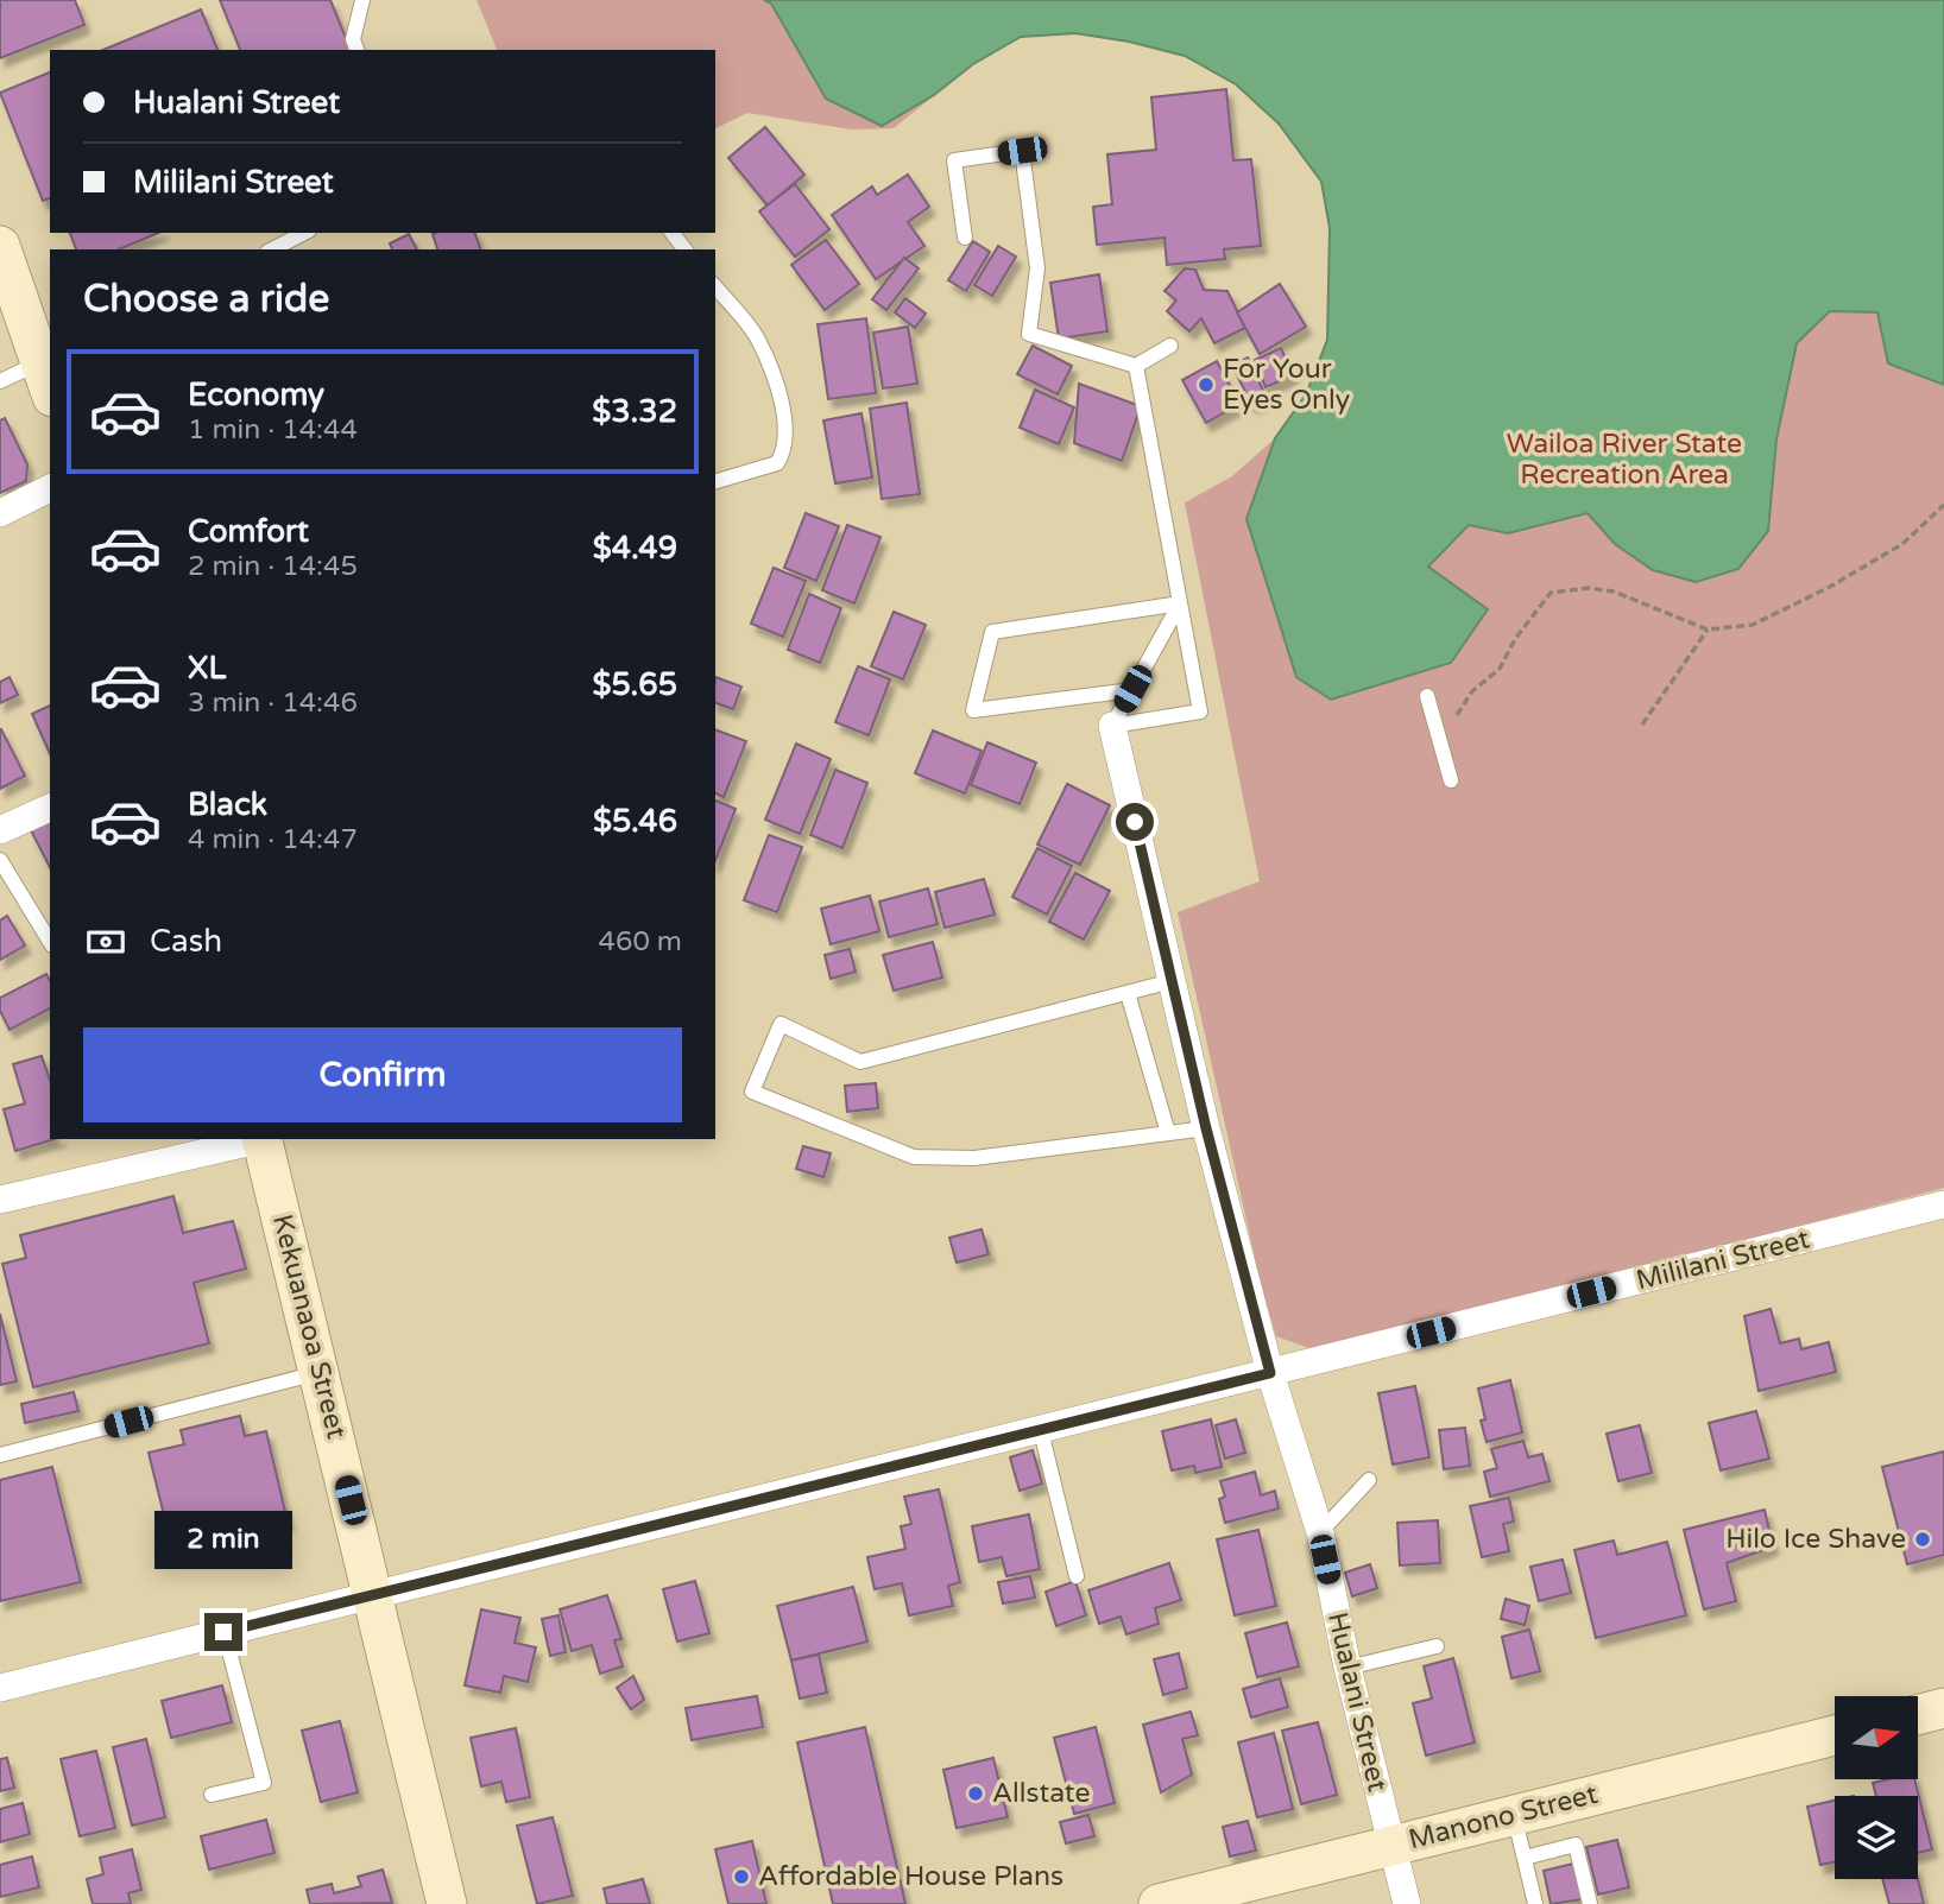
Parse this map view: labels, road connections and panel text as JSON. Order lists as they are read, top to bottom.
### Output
{
  "streets": {
    "street": [
      "Mililani Street",
      "Kekuanaoa Street",
      "Hualani Street",
      "Manono Street"
    ]
  },
  "crossings": [
    ["Mililani Street", "Kekuanaoa Street"],
    ["Mililani Street", "Hualani Street"],
    ["Hualani Street", "Manono Street"]
  ],
  "parks": ["Wailoa River State Recreation Area"],
  "places": [
    "For Your Eyes Only",
    "Hilo Ice Shave",
    "Allstate",
    "Affordable House Plans"
  ],
  "north": "right",
  "page": {
    "banner": ["Hualani Street", "Mililani Street"],
    "heading": "Choose a ride",
    "list": [
      {
        "name": "Economy",
        "note": "1 min · 14:44",
        "value": "$3.32"
      },
      {
        "name": "Comfort",
        "note": "2 min · 14:45",
        "value": "$4.49"
      },
      {
        "name": "XL",
        "note": "3 min · 14:46",
        "value": "$5.65"
      },
      {
        "name": "Black",
        "note": "4 min · 14:47",
        "value": "$5.46"
      }
    ],
    "pay": ["Cash", "460 m"],
    "buttons": "Confirm",
    "bubble": "2 min"
  }
}
